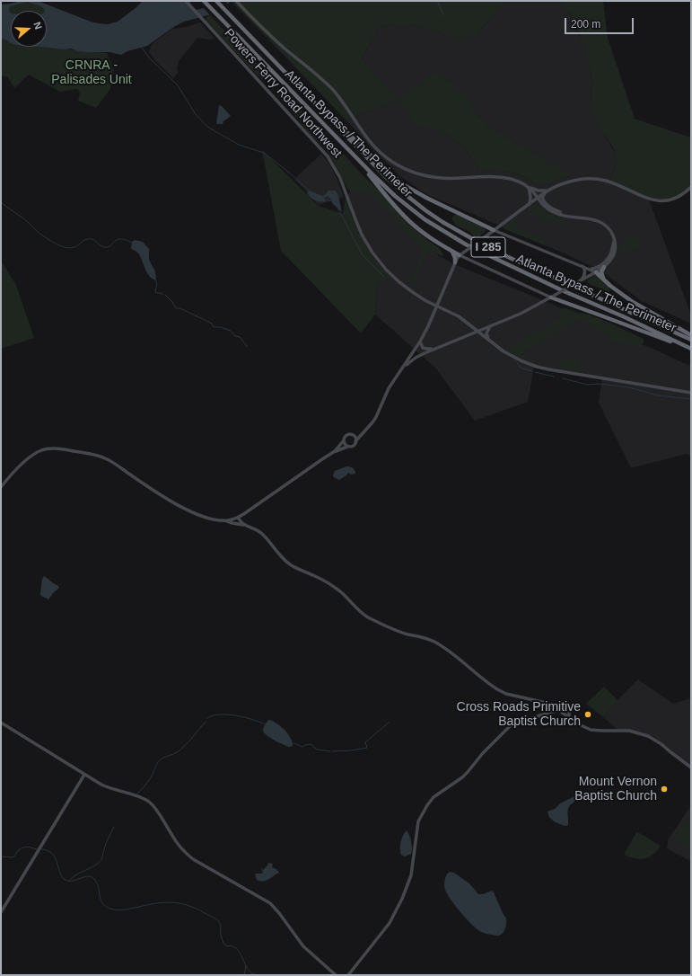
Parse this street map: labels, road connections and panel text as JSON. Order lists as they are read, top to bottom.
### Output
{
  "streets": {
    "highway": ["Atlanta Bypass / The Perimeter", "I 285"],
    "street": ["Powers Ferry Road Northwest"]
  },
  "parks": ["CRNRA - Palisades Unit"],
  "places": ["Cross Roads Primitive Baptist Church", "Mount Vernon Baptist Church"],
  "scale_bar": "200 m",
  "north": "right"
}
